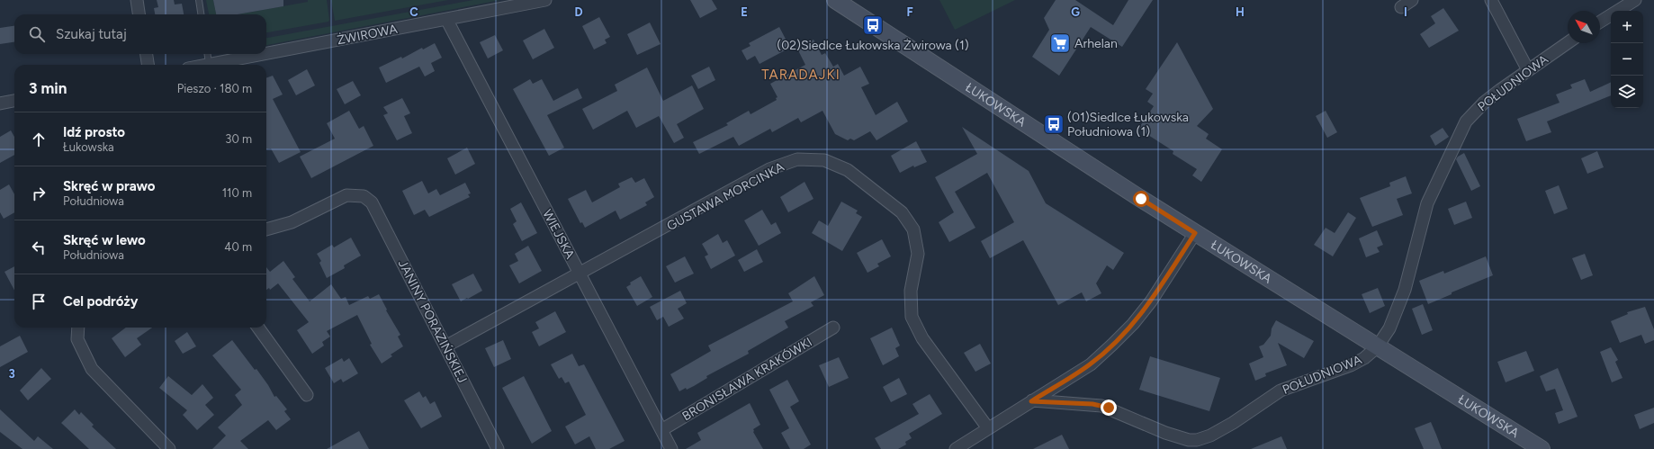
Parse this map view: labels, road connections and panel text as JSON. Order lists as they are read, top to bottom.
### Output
{
  "streets": {
    "main road": ["ŁUKOWSKA"],
    "street": [
      "ŻWIROWA",
      "POŁUDNIOWA",
      "GUSTAWA MORCINKA",
      "WIEJSKA",
      "JANINY PORAZIŃSKIEJ",
      "BRONISŁAWA KRAKÓWKI"
    ]
  },
  "crossings": [
    ["ŻWIROWA", "WIEJSKA"],
    ["POŁUDNIOWA", "ŁUKOWSKA"],
    ["GUSTAWA MORCINKA", "WIEJSKA"],
    ["GUSTAWA MORCINKA", "JANINY PORAZIŃSKIEJ"],
    ["WIEJSKA", "BRONISŁAWA KRAKÓWKI"]
  ],
  "districts": ["TARADAJKI"],
  "places": {
    "bus stop": ["(02)Siedlce Łukowska Żwirowa (1)", "(01)Siedlce Łukowska Południowa (1)"],
    "supermarket": ["Arhelan"]
  },
  "north": "top left",
  "page": {
    "map_buttons": ["+", "−"],
    "search": "Szukaj tutaj",
    "heading": ["3 min", "Pieszo · 180 m"],
    "list": [
      ["Idź prosto", "Łukowska", "30 m"],
      ["Skręć w prawo", "Południowa", "110 m"],
      ["Skręć w lewo", "Południowa", "40 m"],
      "Cel podróży"
    ]
  },
  "grid": {
    "columns": [
      "C",
      "D",
      "E",
      "F",
      "G",
      "H",
      "I"
    ],
    "rows": ["3"]
  }
}
